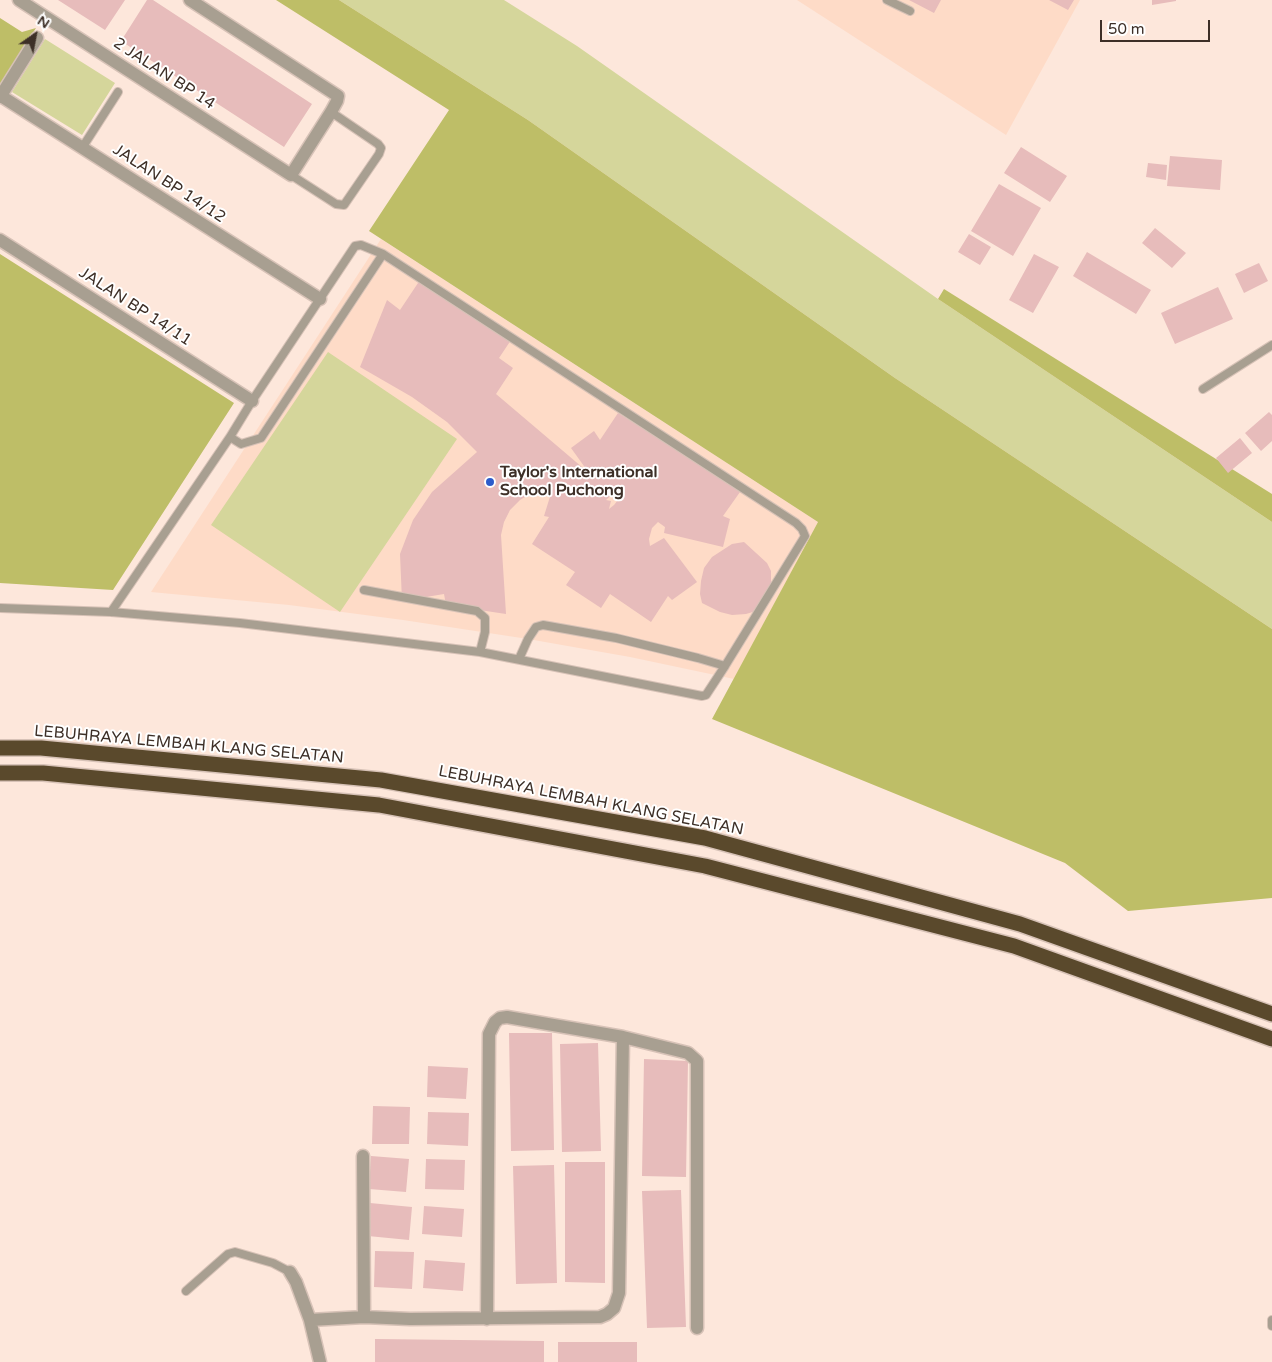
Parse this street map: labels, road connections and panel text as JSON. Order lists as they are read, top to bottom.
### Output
{
  "streets": {
    "highway": ["LEBUHRAYA LEMBAH KLANG SELATAN"],
    "street": ["2 JALAN BP 14", "JALAN BP 14/12", "JALAN BP 14/11"]
  },
  "places": ["Taylor's International School Puchong"],
  "scale_bar": "50 m",
  "north": "top right"
}
